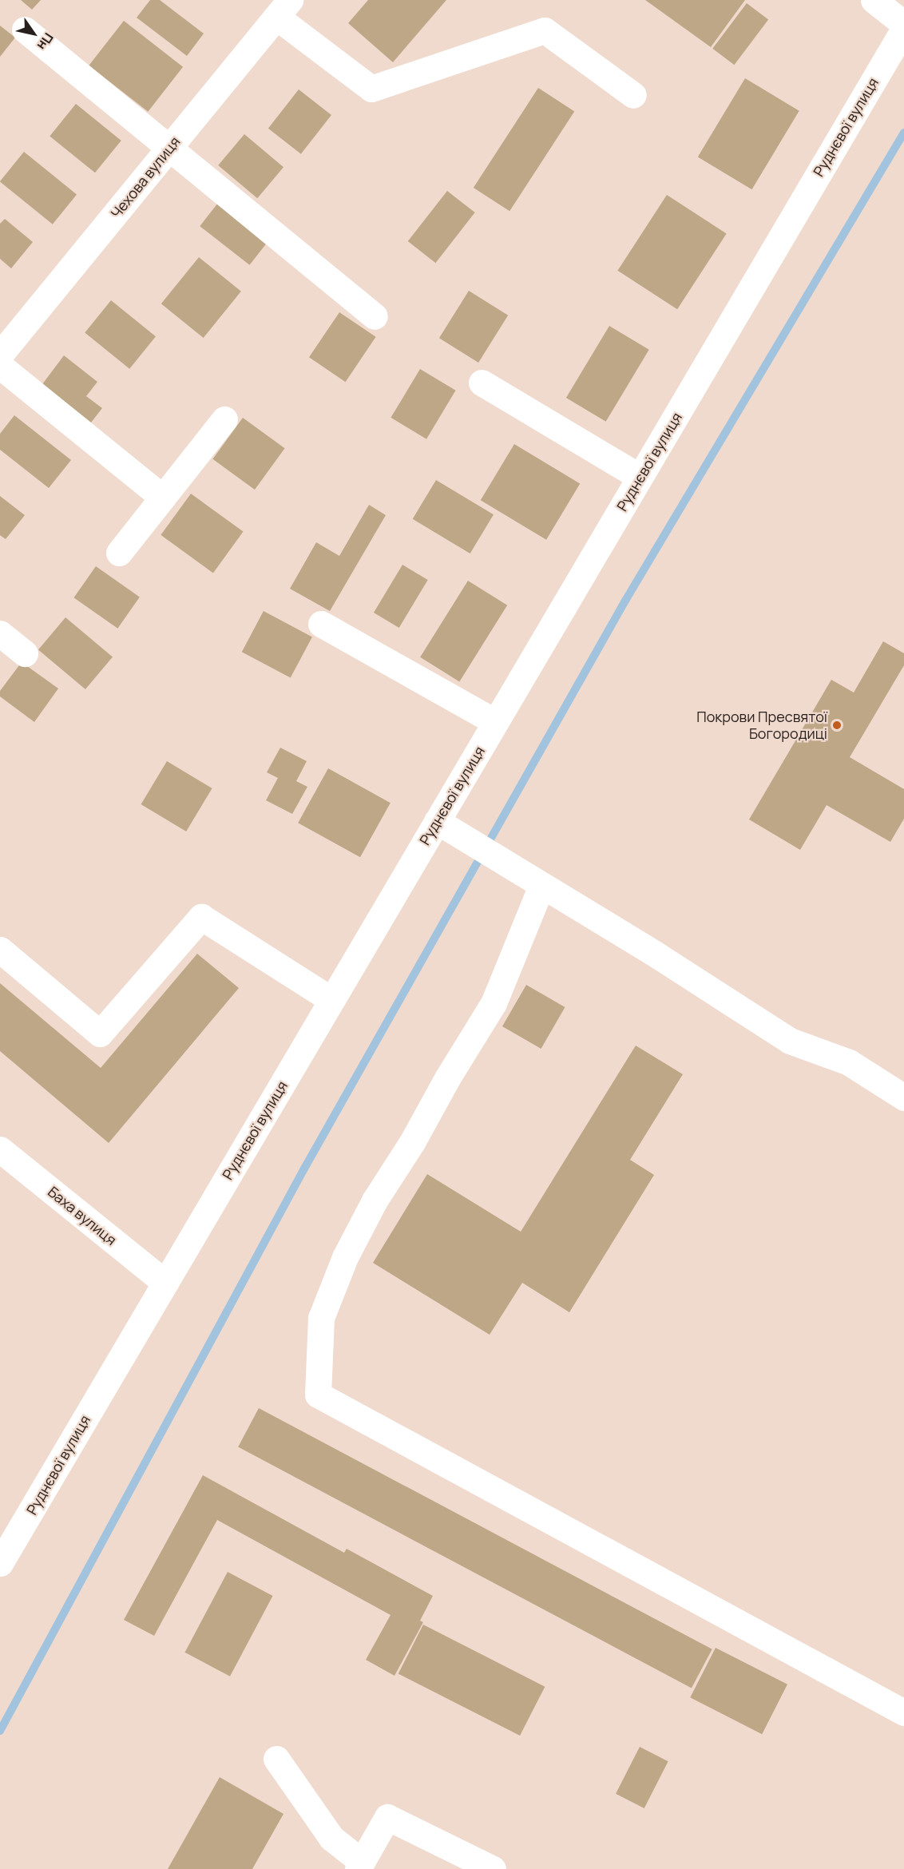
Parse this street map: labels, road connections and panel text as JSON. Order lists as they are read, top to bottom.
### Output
{
  "streets": {
    "street": ["Руднєвої вулиця", "Чехова вулиця", "Баха вулиця"]
  },
  "crossings": [
    ["Руднєвої вулиця", "Баха вулиця"]
  ],
  "places": ["Покрови Пресвятої Богородиці"],
  "north": "bottom right"
}
